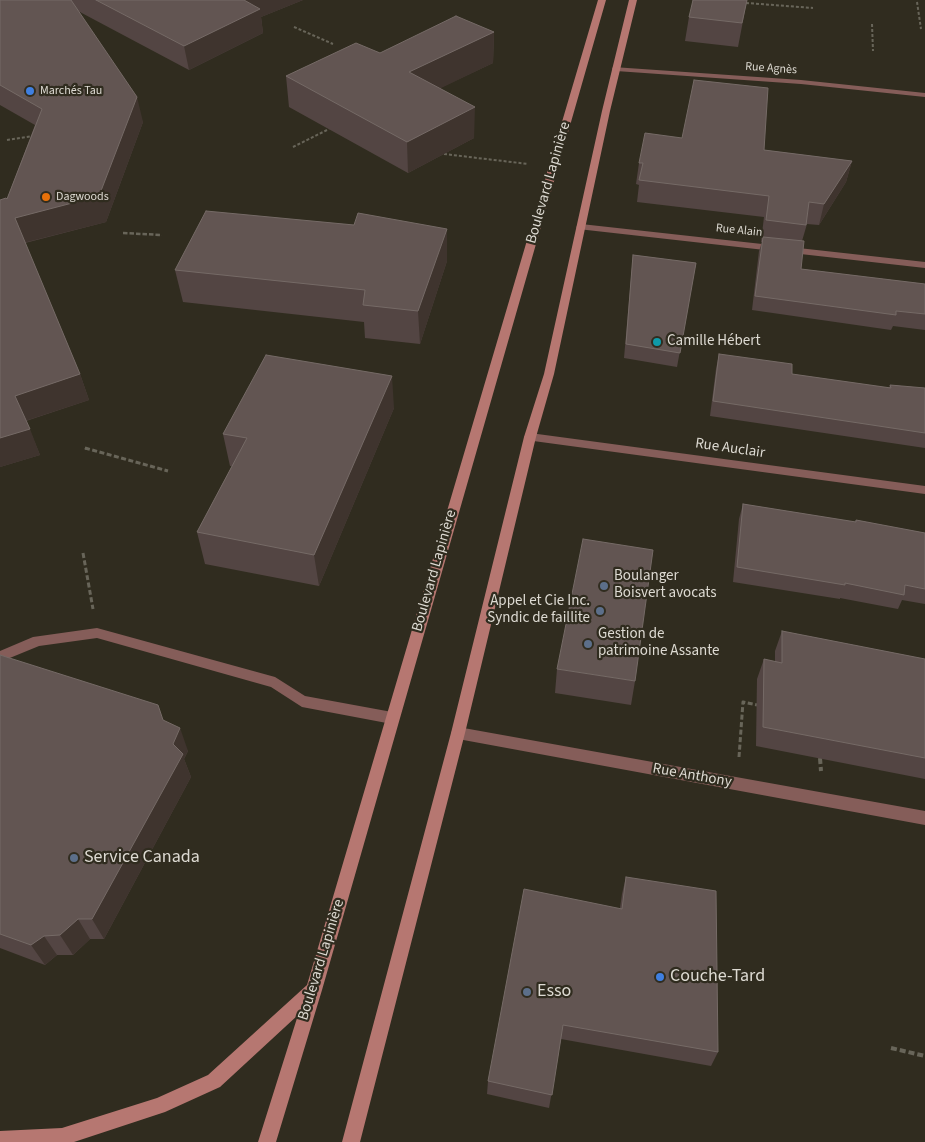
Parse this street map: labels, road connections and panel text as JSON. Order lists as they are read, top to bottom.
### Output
{
  "streets": {
    "main road": ["Boulevard Lapinière"],
    "street": [
      "Rue Agnès",
      "Rue Alain",
      "Rue Auclair",
      "Rue Anthony"
    ]
  },
  "places": [
    "Marchés Tau",
    "Dagwoods",
    "Camille Hébert",
    "Boulanger Boisvert avocats",
    "Appel et Cie Inc. Syndic de faillite",
    "Gestion de patrimoine Assante",
    "Service Canada",
    "Couche-Tard",
    "Esso"
  ]
}
